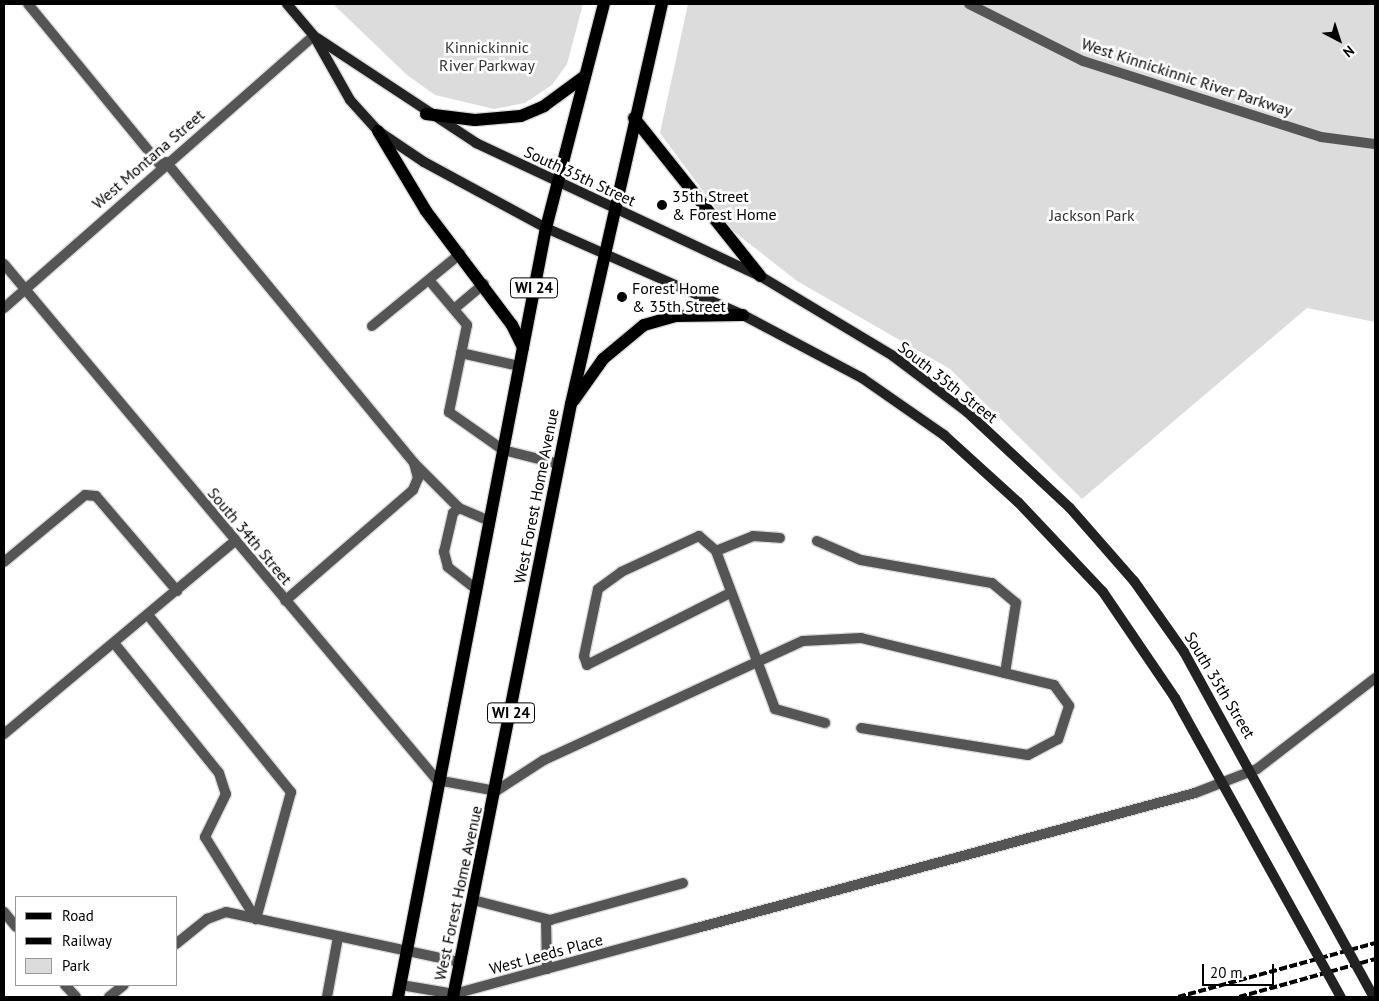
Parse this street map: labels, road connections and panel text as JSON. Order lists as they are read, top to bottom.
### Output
{
  "streets": {
    "main road": ["South 35th Street", "WI 24", "West Forest Home Avenue"],
    "street": [
      "West Kinnickinnic River Parkway",
      "West Montana Street",
      "South 34th Street",
      "West Leeds Place"
    ]
  },
  "crossings": [
    ["West Montana Street", "South 35th Street"],
    ["West Montana Street", "South 34th Street"],
    ["South 35th Street", "WI 24"],
    ["South 35th Street", "West Forest Home Avenue"],
    ["WI 24", "South 34th Street"],
    ["WI 24", "West Leeds Place"],
    ["West Forest Home Avenue", "West Leeds Place"]
  ],
  "parks": ["Kinnickinnic River Parkway", "Jackson Park"],
  "places": ["35th Street & Forest Home", "Forest Home & 35th Street"],
  "legend": ["Road", "Railway", "Park"],
  "scale_bar": "20 m",
  "north": "bottom right"
}
